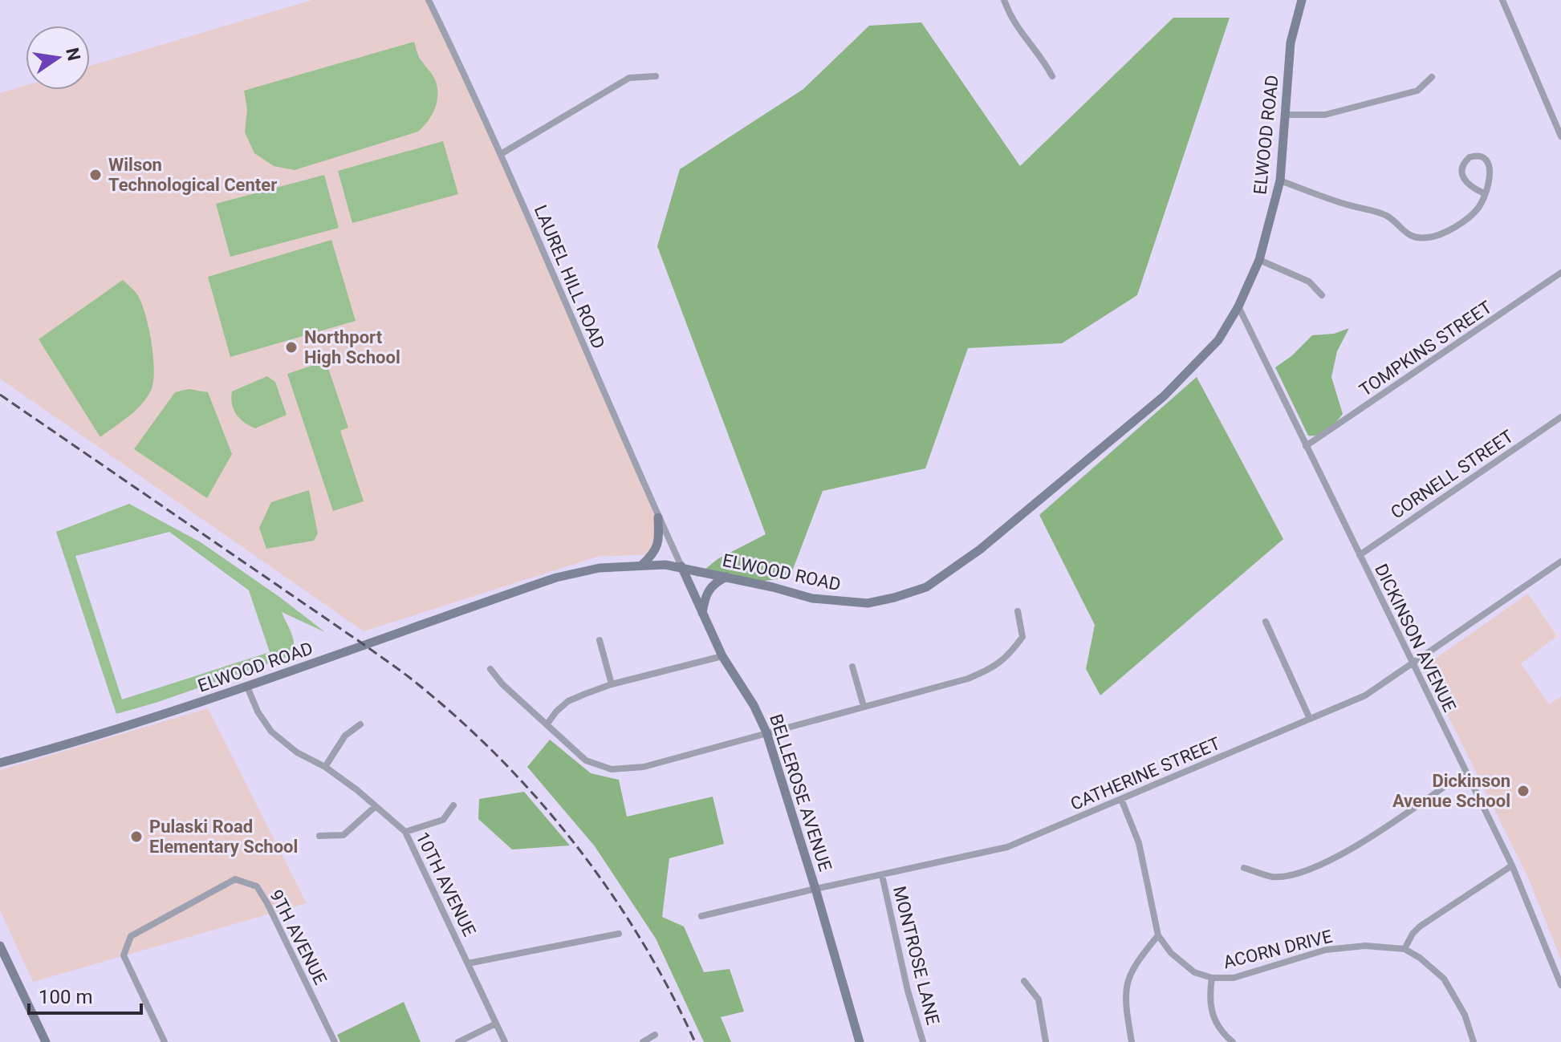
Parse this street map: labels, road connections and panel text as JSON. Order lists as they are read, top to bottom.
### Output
{
  "streets": {
    "main road": ["ELWOOD ROAD", "BELLEROSE AVENUE"],
    "street": [
      "LAUREL HILL ROAD",
      "TOMPKINS STREET",
      "CORNELL STREET",
      "DICKINSON AVENUE",
      "CATHERINE STREET",
      "10TH AVENUE",
      "9TH AVENUE",
      "ACORN DRIVE",
      "MONTROSE LANE"
    ]
  },
  "crossings": [
    ["ELWOOD ROAD", "LAUREL HILL ROAD"],
    ["ELWOOD ROAD", "DICKINSON AVENUE"],
    ["ELWOOD ROAD", "BELLEROSE AVENUE"],
    ["ELWOOD ROAD", "10TH AVENUE"],
    ["LAUREL HILL ROAD", "BELLEROSE AVENUE"],
    ["TOMPKINS STREET", "DICKINSON AVENUE"],
    ["CORNELL STREET", "DICKINSON AVENUE"],
    ["DICKINSON AVENUE", "CATHERINE STREET"],
    ["CATHERINE STREET", "BELLEROSE AVENUE"],
    ["CATHERINE STREET", "ACORN DRIVE"],
    ["CATHERINE STREET", "MONTROSE LANE"]
  ],
  "places": [
    "Wilson Technological Center",
    "Northport High School",
    "Dickinson Avenue School",
    "Pulaski Road Elementary School"
  ],
  "scale_bar": "100 m",
  "north": "right"
}
